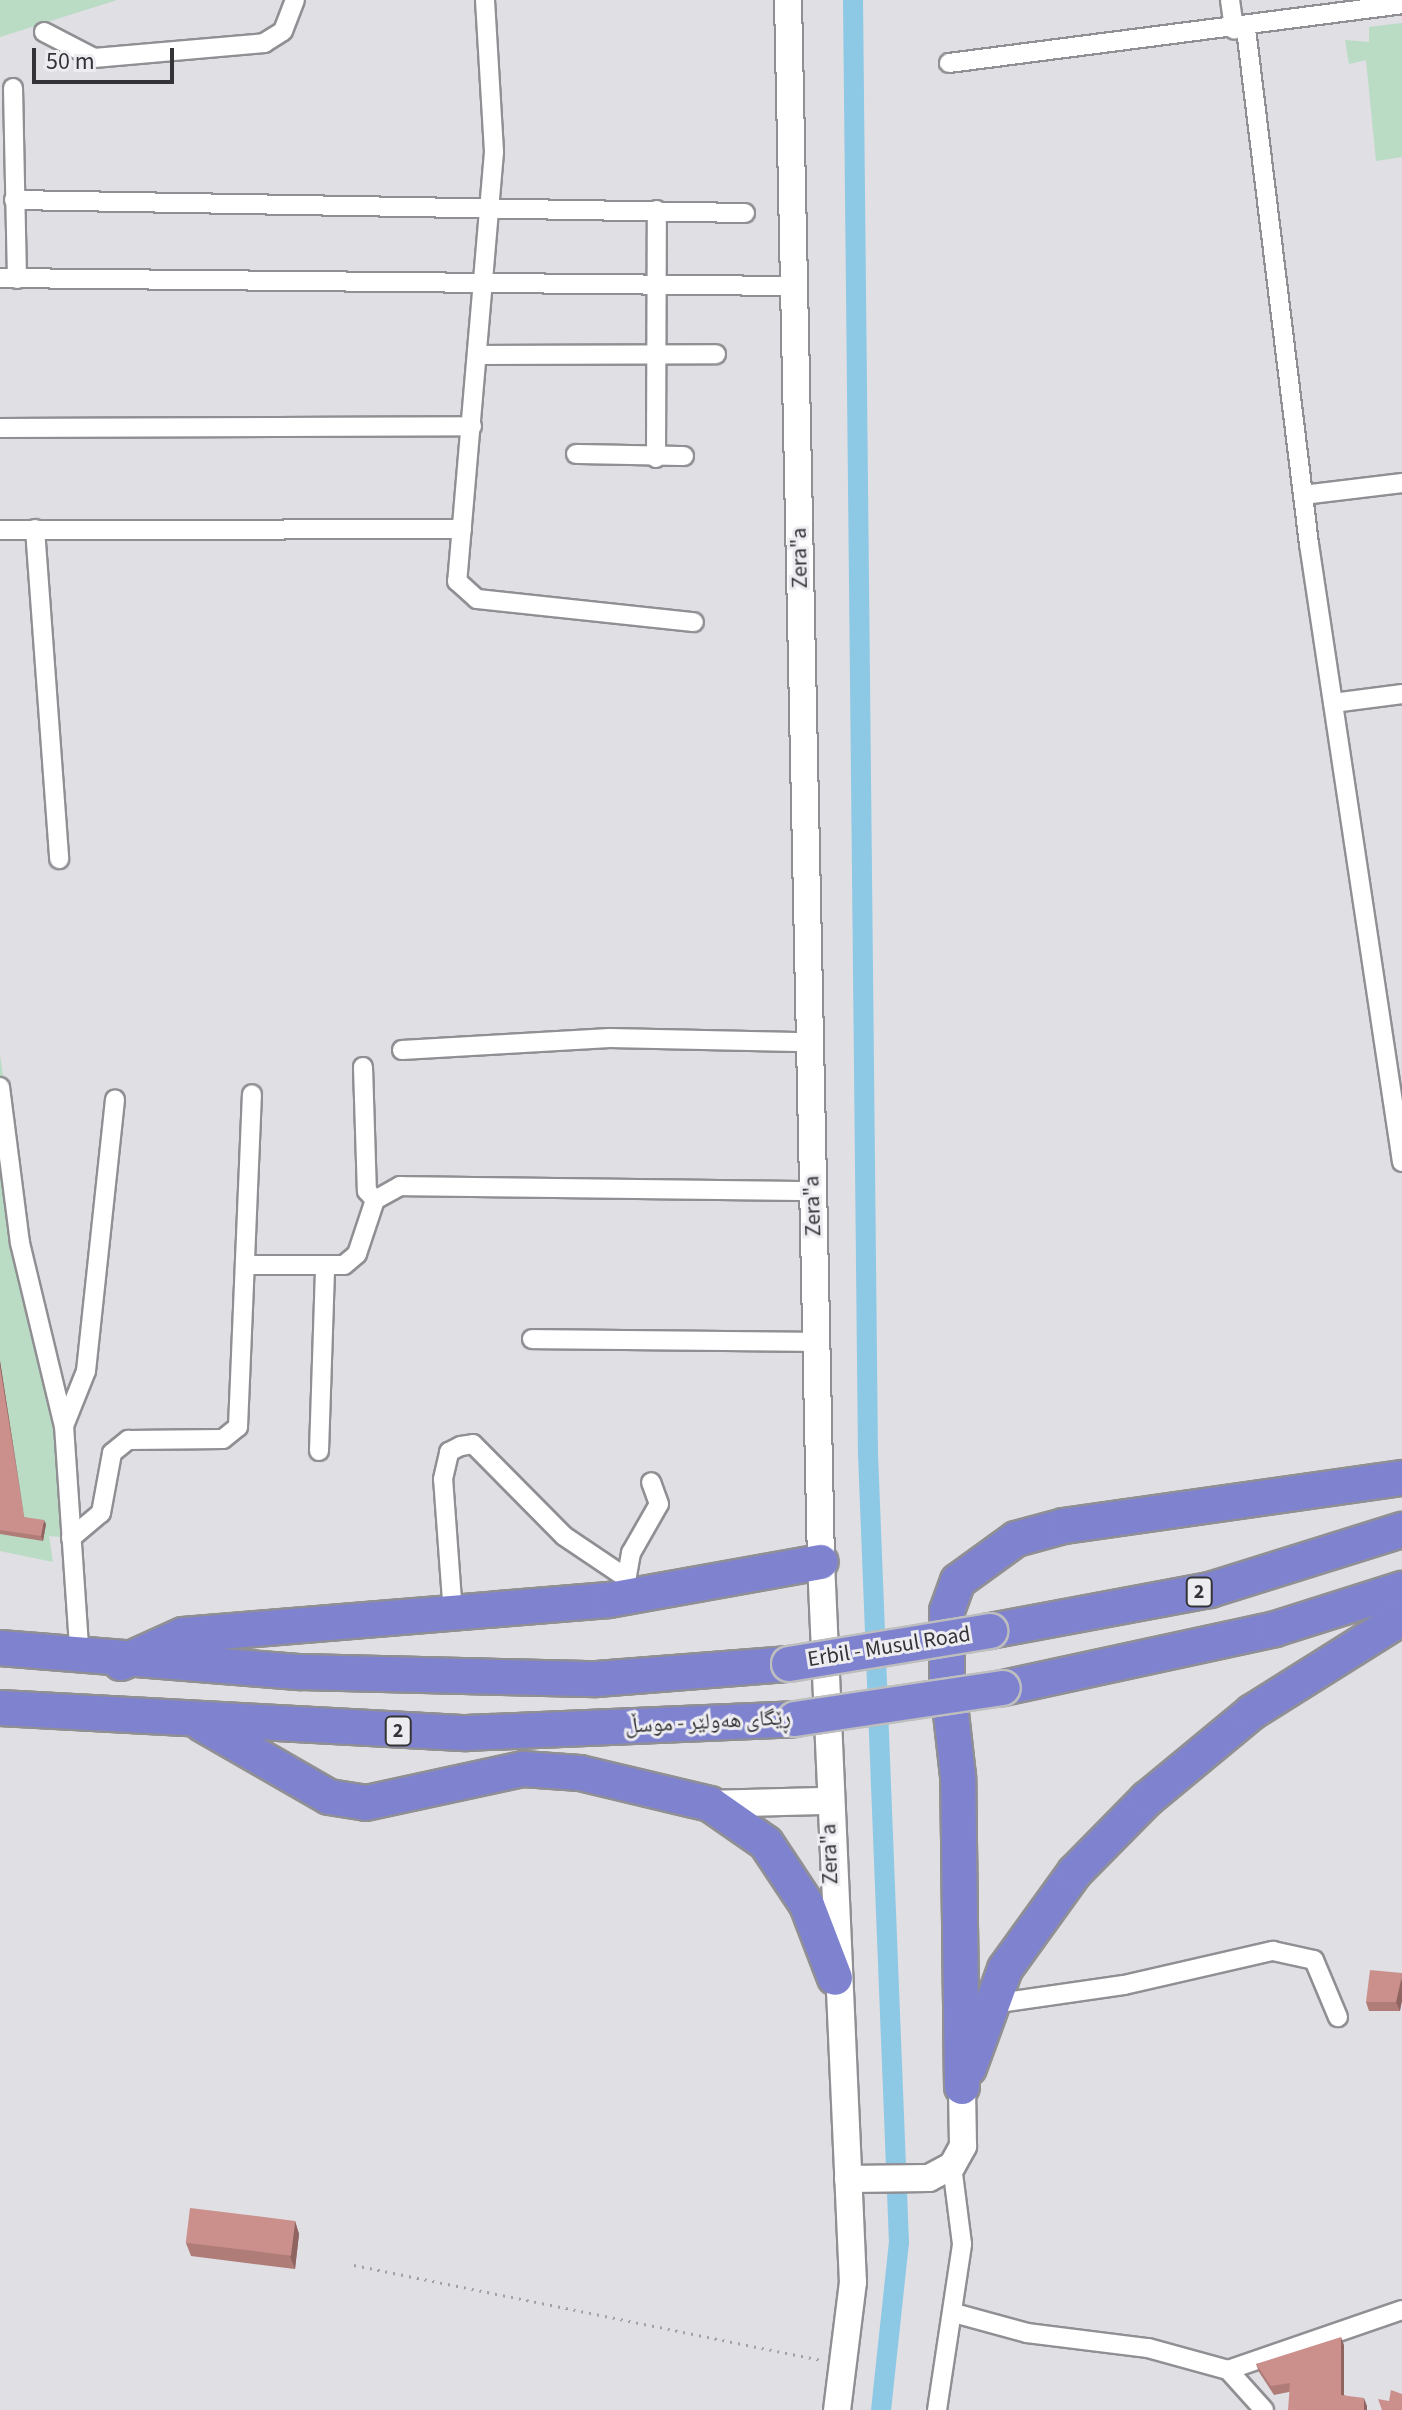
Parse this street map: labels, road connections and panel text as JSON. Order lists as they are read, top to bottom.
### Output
{
  "streets": {
    "highway": ["2", "Erbil - Musul Road", "ڕێگای هەولێر - موسڵ"],
    "street": ["Zera\"a"]
  },
  "crossings": [
    ["2", "Erbil - Musul Road"]
  ],
  "scale_bar": "50 m"
}
